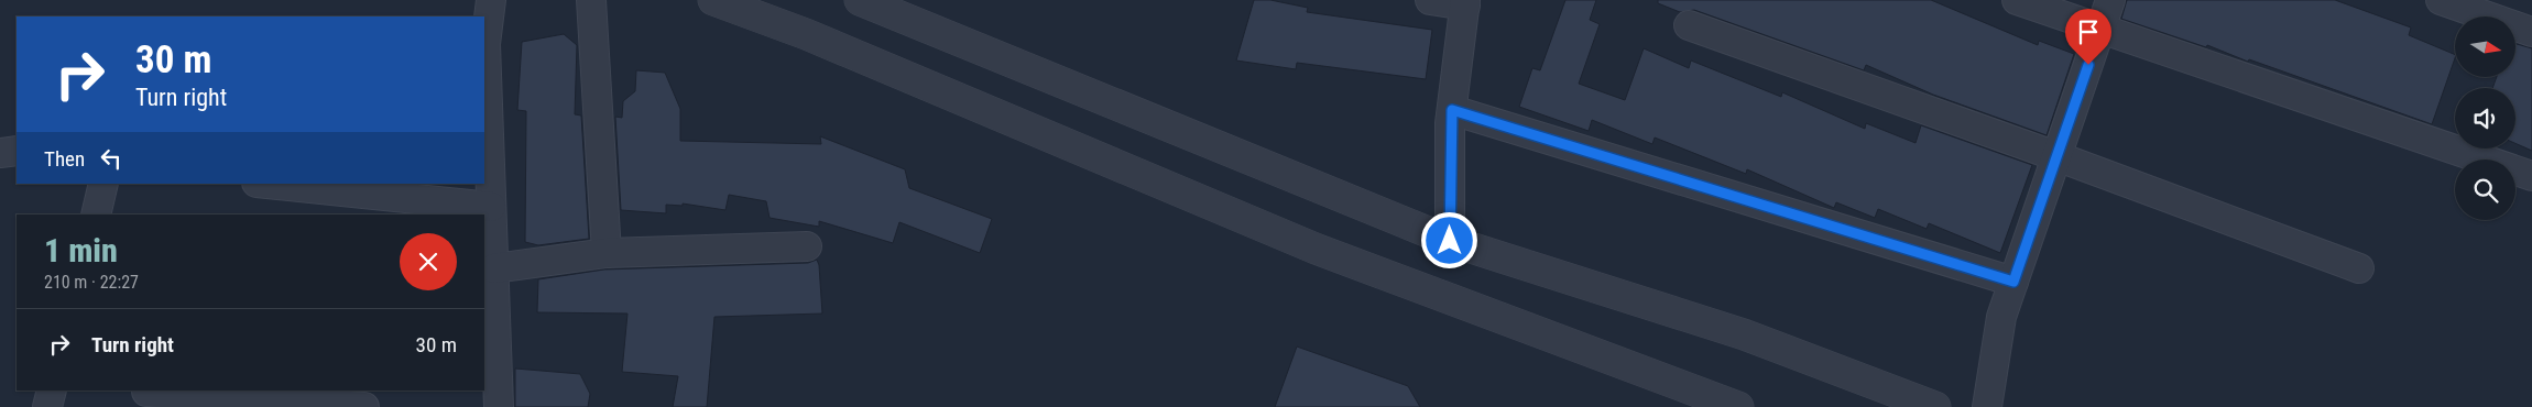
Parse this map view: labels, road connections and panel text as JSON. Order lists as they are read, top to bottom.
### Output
{
  "north": "right",
  "page": {
    "turn": ["30 m", "Turn right"],
    "then": "Then",
    "heading": ["1 min", "210 m · 22:27"],
    "list": [
      {
        "name": "Turn right",
        "value": "30 m"
      }
    ]
  }
}
